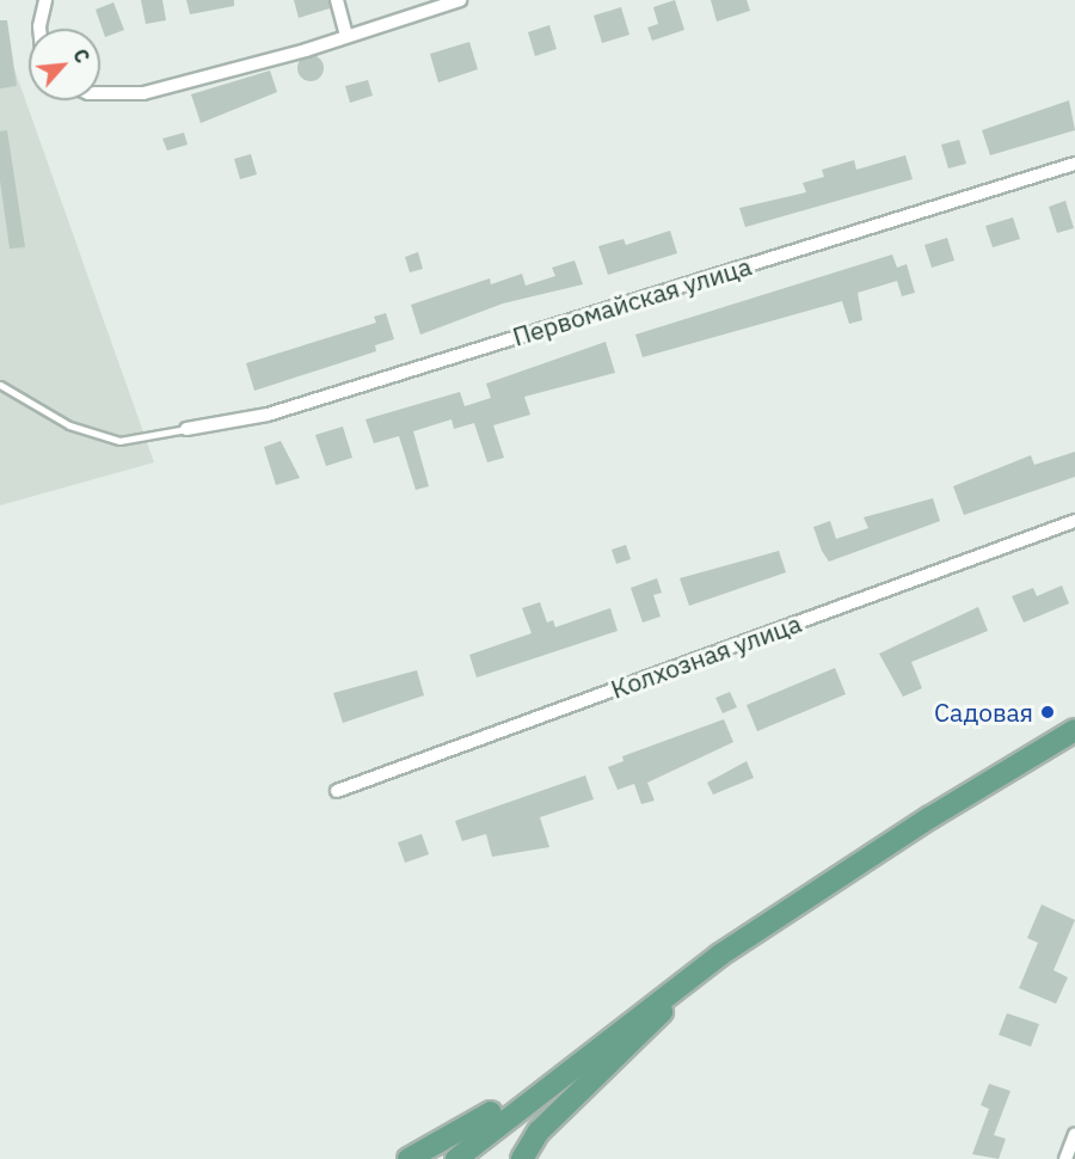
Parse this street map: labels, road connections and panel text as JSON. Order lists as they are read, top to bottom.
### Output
{
  "streets": {
    "street": ["Первомайская улица", "Колхозная улица"]
  },
  "places": ["Садовая"],
  "north": "top right"
}
